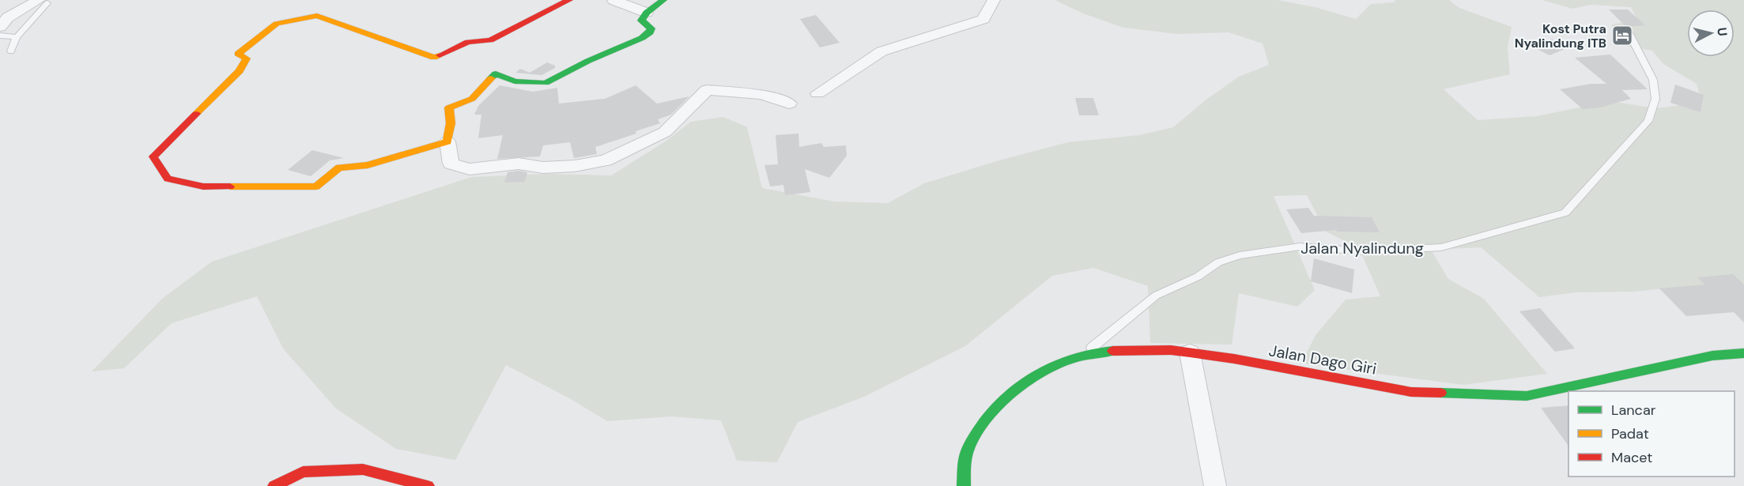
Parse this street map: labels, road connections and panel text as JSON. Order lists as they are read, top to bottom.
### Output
{
  "streets": {
    "street": ["Jalan Dago Giri"],
    "lane": ["Jalan Nyalindung"]
  },
  "crossings": [
    ["Jalan Nyalindung", "Jalan Dago Giri"]
  ],
  "places": {
    "hotel": ["Kost Putra Nyalindung ITB"]
  },
  "legend": ["Lancar", "Padat", "Macet"],
  "north": "right"
}
